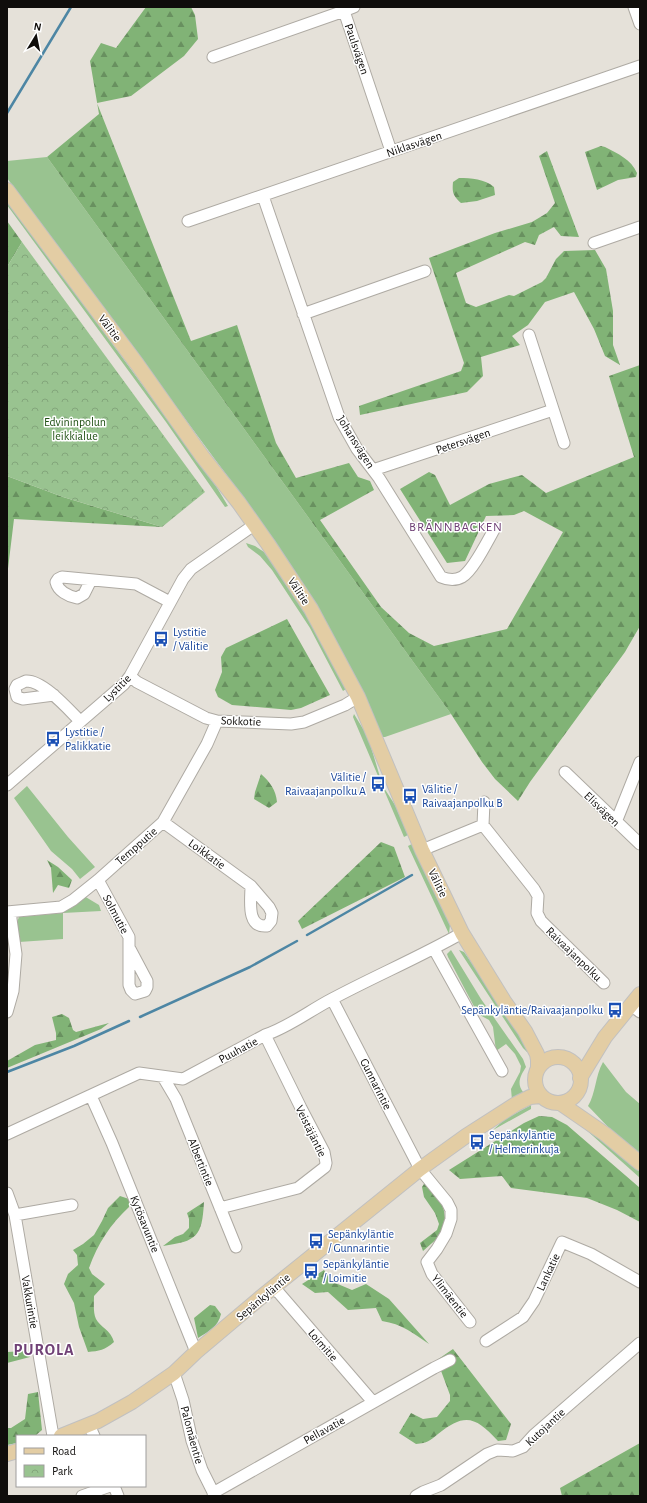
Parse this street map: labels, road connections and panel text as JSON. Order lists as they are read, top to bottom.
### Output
{
  "streets": {
    "main road": ["Välitie", "Sepänkyläntie"],
    "street": [
      "Paulsvägen",
      "Niklasvägen",
      "Petersvägen",
      "Johansvägen",
      "Lystitie",
      "Sokkotie",
      "Elisvägen",
      "Tempputie",
      "Loikkatie",
      "Solmutie",
      "Raivaajanpolku",
      "Puuhatie",
      "Gunnarintie",
      "Veistäjäntie",
      "Albertintie",
      "Kytösavuntie",
      "Lankatie",
      "Ylimäentie",
      "Vakkurintie",
      "Loimitie",
      "Kutojantie",
      "Pellavatie",
      "Palomäentie"
    ]
  },
  "crossings": [
    ["Paulsvägen", "Niklasvägen"],
    ["Niklasvägen", "Johansvägen"],
    ["Välitie", "Lystitie"],
    ["Välitie", "Sokkotie"],
    ["Välitie", "Puuhatie"],
    ["Välitie", "Sepänkyläntie"],
    ["Petersvägen", "Johansvägen"],
    ["Lystitie", "Sokkotie"],
    ["Sokkotie", "Tempputie"],
    ["Tempputie", "Loikkatie"],
    ["Tempputie", "Solmutie"],
    ["Puuhatie", "Gunnarintie"],
    ["Puuhatie", "Veistäjäntie"],
    ["Puuhatie", "Albertintie"],
    ["Puuhatie", "Kytösavuntie"],
    ["Gunnarintie", "Ylimäentie"],
    ["Gunnarintie", "Sepänkyläntie"],
    ["Veistäjäntie", "Albertintie"],
    ["Kytösavuntie", "Sepänkyläntie"],
    ["Ylimäentie", "Sepänkyläntie"],
    ["Sepänkyläntie", "Loimitie"],
    ["Sepänkyläntie", "Palomäentie"],
    ["Loimitie", "Pellavatie"],
    ["Pellavatie", "Palomäentie"]
  ],
  "districts": ["BRÄNNBACKEN", "PUROLA"],
  "parks": ["Edvininpolun leikkialue"],
  "places": {
    "bus stop": [
      "Lystitie / Välitie",
      "Lystitie / Palikkatie",
      "Välitie / Raivaajanpolku A",
      "Välitie / Raivaajanpolku B",
      "Sepänkyläntie/Raivaajanpolku",
      "Sepänkyläntie / Helmerinkuja",
      "Sepänkyläntie / Gunnarintie",
      "Sepänkyläntie / Loimitie"
    ]
  },
  "legend": ["Road", "Park"],
  "north": "top"
}
